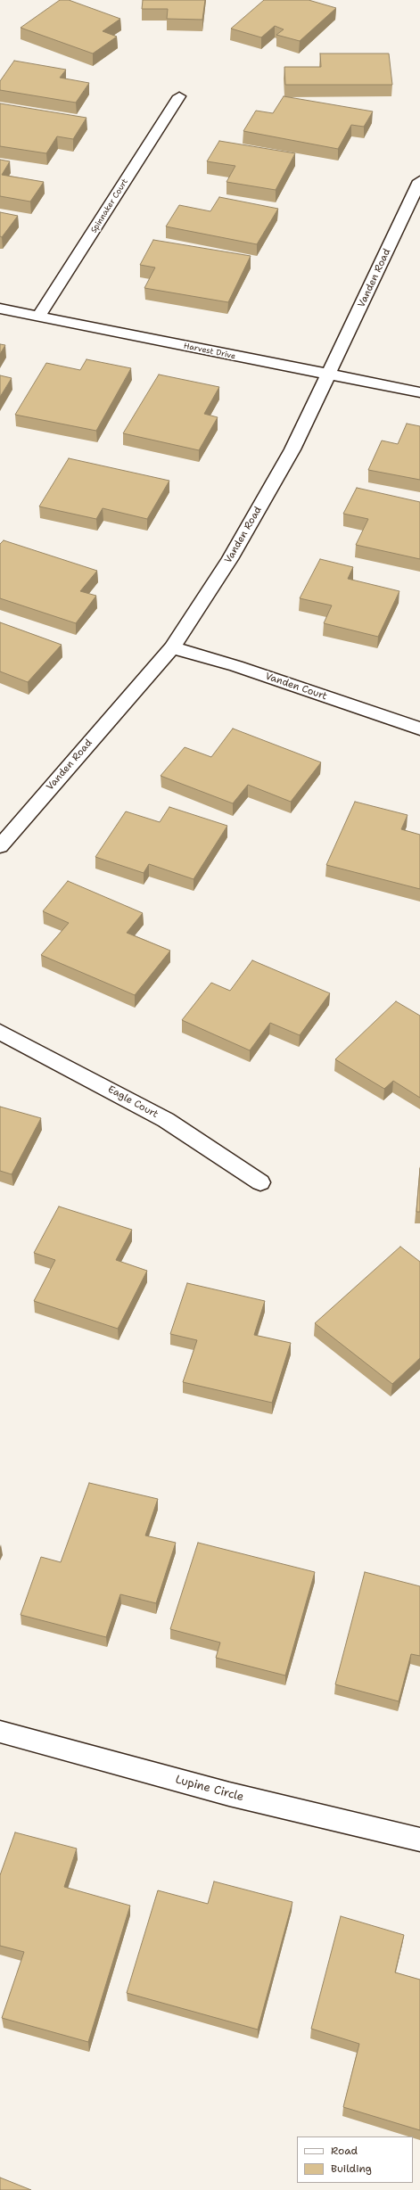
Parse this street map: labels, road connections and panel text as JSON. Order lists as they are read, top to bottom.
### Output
{
  "streets": {
    "street": [
      "Spinnaker Court",
      "Vanden Road",
      "Harvest Drive",
      "Vanden Court",
      "Eagle Court",
      "Lupine Circle"
    ]
  },
  "crossings": [
    ["Spinnaker Court", "Harvest Drive"],
    ["Vanden Road", "Harvest Drive"],
    ["Vanden Road", "Vanden Court"]
  ],
  "legend": ["Road", "Building"]
}
